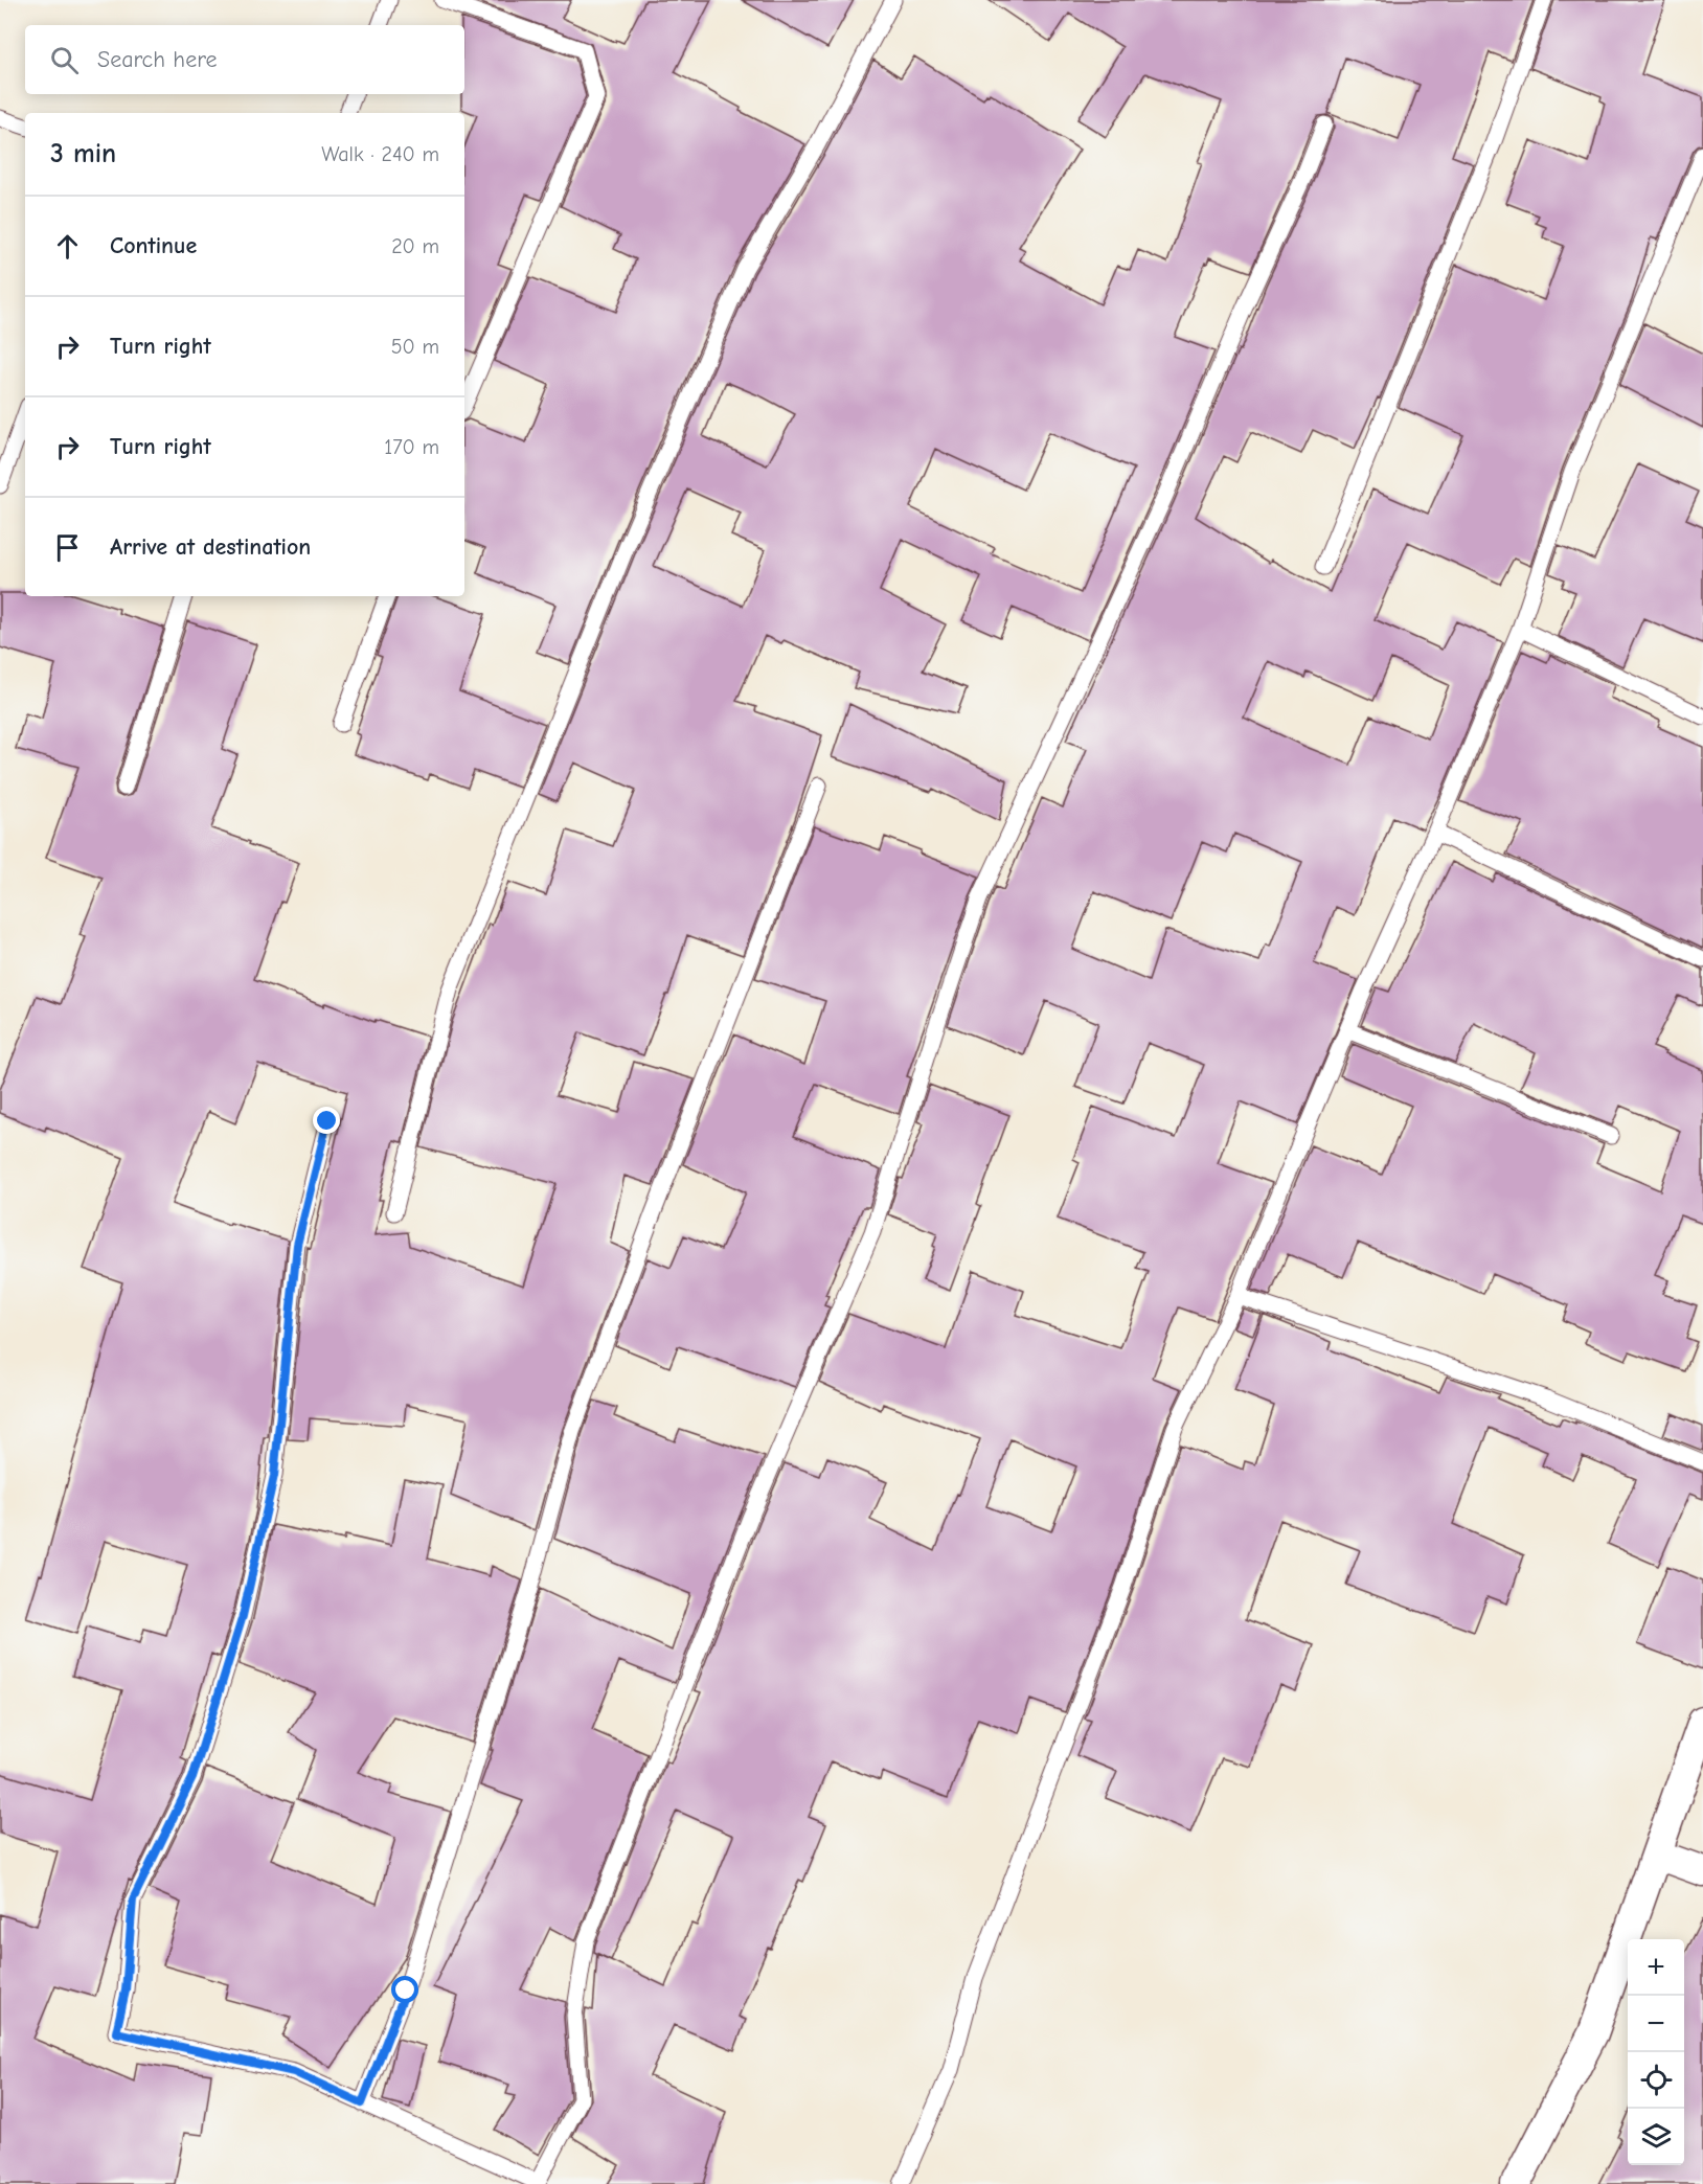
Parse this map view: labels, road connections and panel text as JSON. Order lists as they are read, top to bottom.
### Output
{
  "page": {
    "search": "Search here",
    "heading": ["3 min", "Walk · 240 m"],
    "list": [
      ["Continue", "20 m"],
      ["Turn right", "50 m"],
      ["Turn right", "170 m"],
      "Arrive at destination"
    ],
    "map_buttons": ["+", "−"]
  }
}
